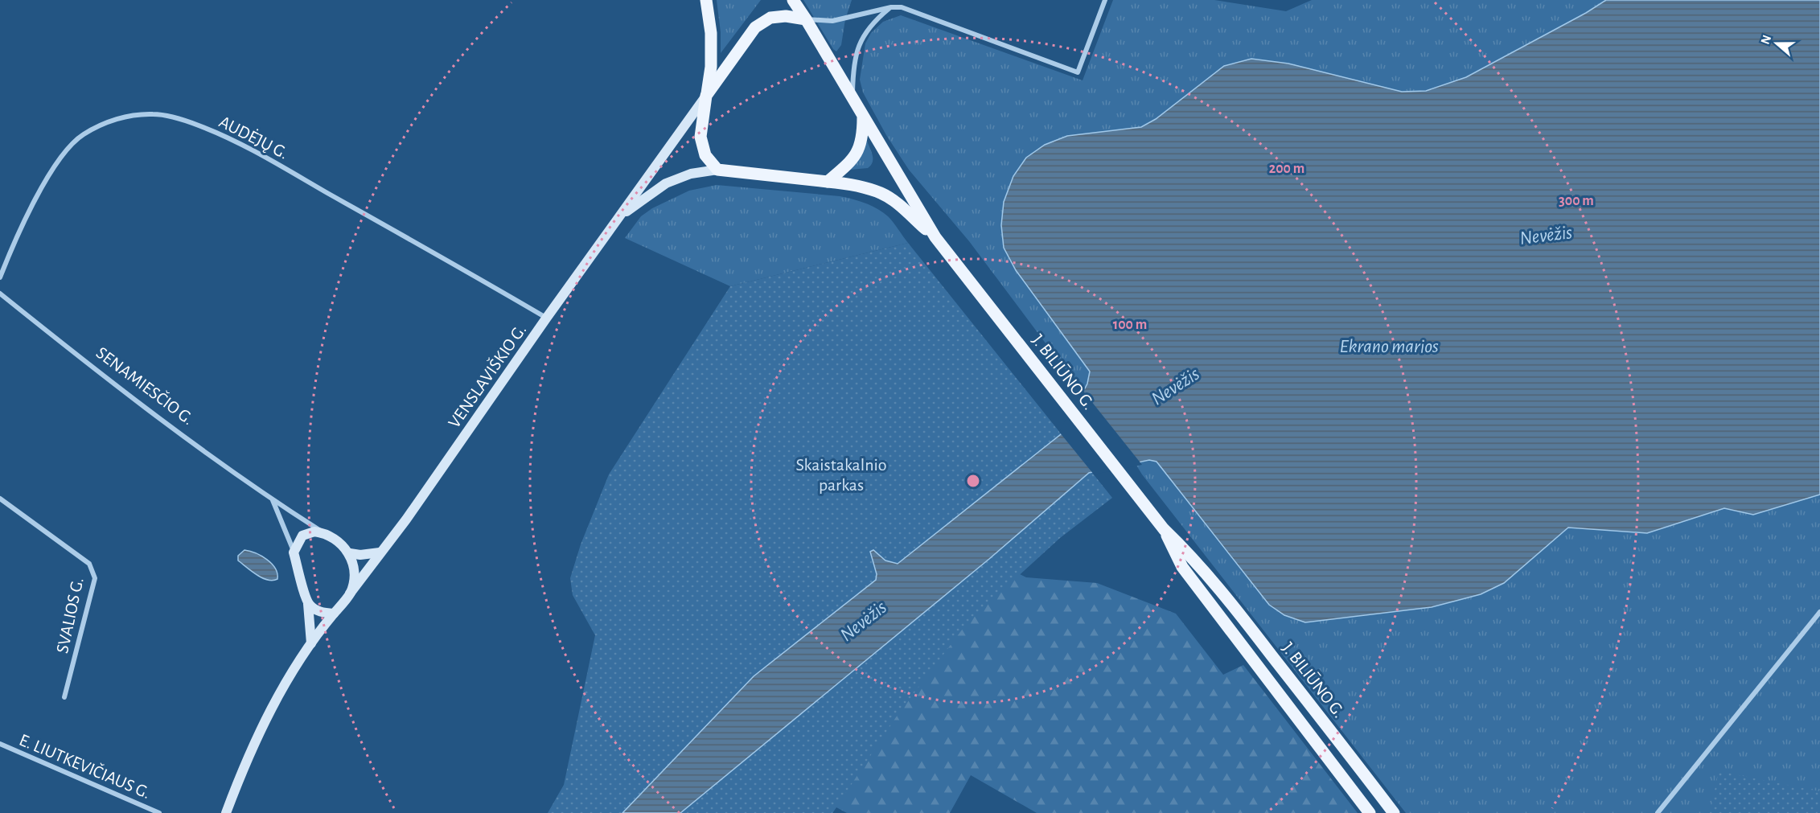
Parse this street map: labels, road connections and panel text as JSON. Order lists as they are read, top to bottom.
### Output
{
  "streets": {
    "main road": ["J. BILIŪNO G.", "VENSLAVIŠKIO G."],
    "street": [
      "AUDĖJŲ G.",
      "SENAMIESČIO G.",
      "SVALIOS G.",
      "E. LIUTKEVIČIAUS G."
    ]
  },
  "crossings": [
    ["AUDĖJŲ G.", "VENSLAVIŠKIO G."],
    ["J. BILIŪNO G.", "VENSLAVIŠKIO G."],
    ["VENSLAVIŠKIO G.", "SENAMIESČIO G."]
  ],
  "water": ["Nevėžis", "Ekrano marios"],
  "parks": ["Skaistakalnio parkas"],
  "north": "left",
  "rings": ["200 m", "300 m", "100 m"]
}
